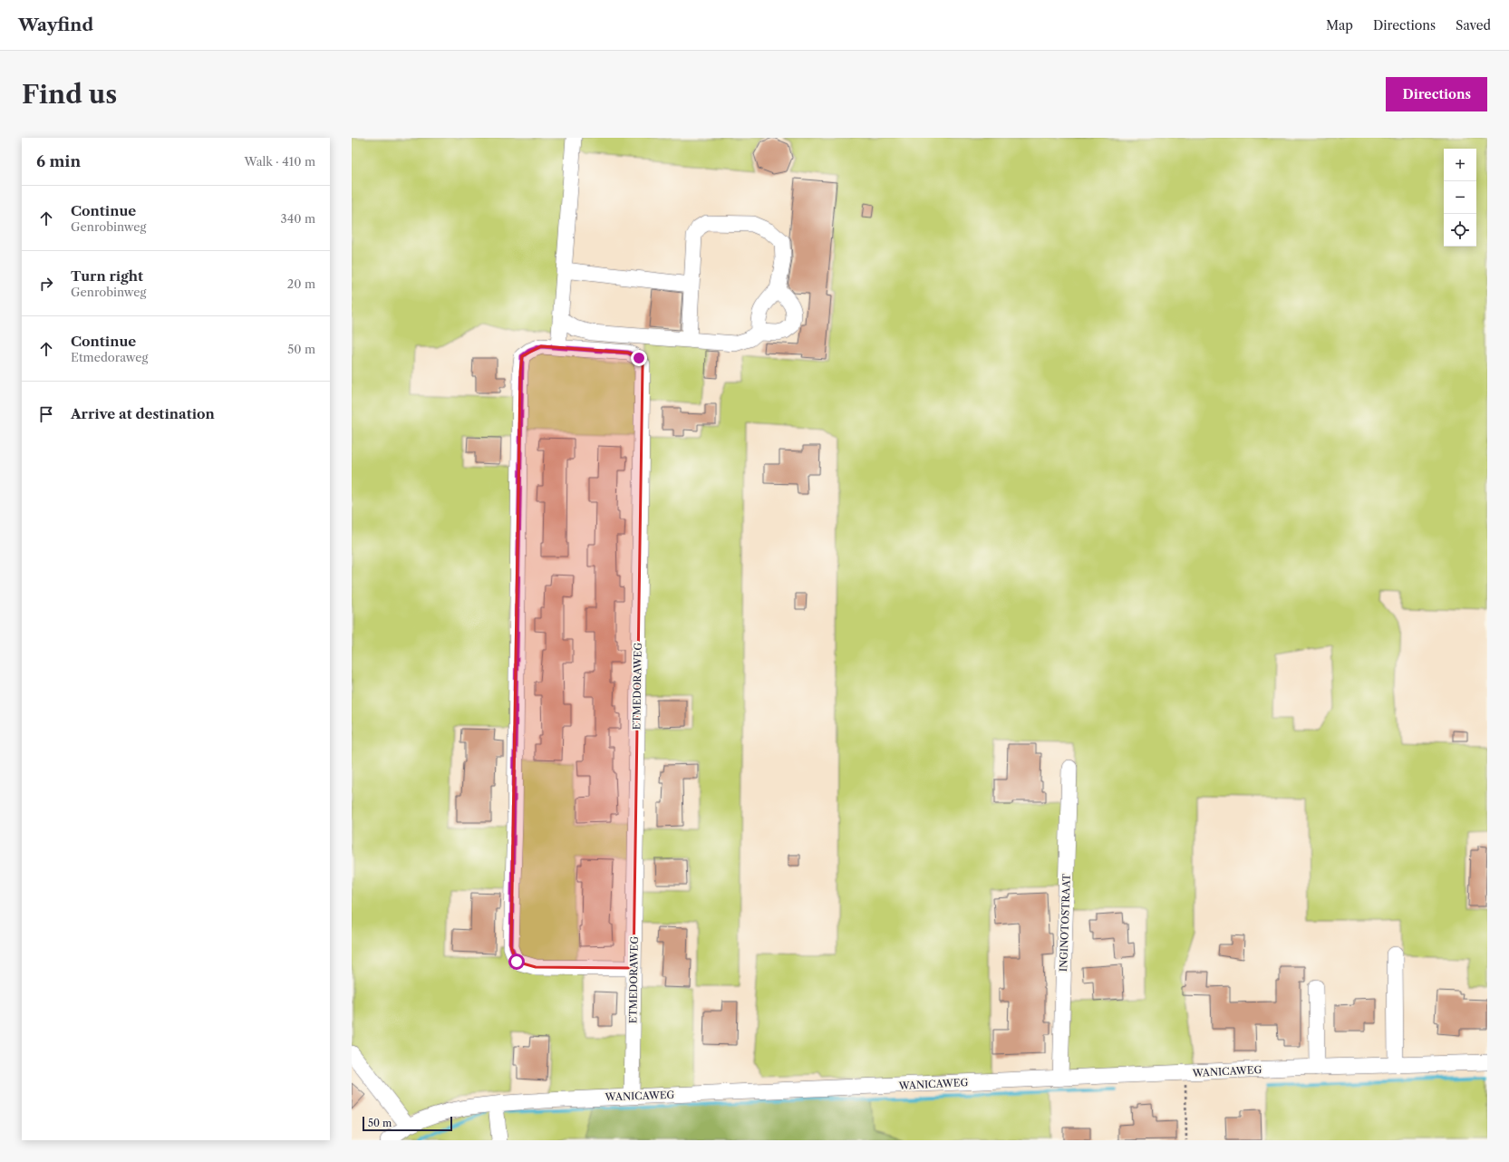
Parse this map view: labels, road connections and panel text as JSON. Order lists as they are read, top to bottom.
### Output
{
  "streets": {
    "street": ["ETMEDORAWEG", "INGINOTOSTRAAT", "WANICAWEG"]
  },
  "crossings": [
    ["ETMEDORAWEG", "WANICAWEG"],
    ["INGINOTOSTRAAT", "WANICAWEG"]
  ],
  "scale_bar": "50 m",
  "page": {
    "header": "Wayfind",
    "nav": ["Map", "Directions", "Saved"],
    "buttons": "Directions",
    "title": "Find us",
    "heading": ["6 min", "Walk · 410 m"],
    "map_buttons": ["+", "−"],
    "list": [
      ["Continue", "Genrobinweg", "340 m"],
      ["Turn right", "Genrobinweg", "20 m"],
      ["Continue", "Etmedoraweg", "50 m"],
      "Arrive at destination"
    ],
    "scale": "50 m"
  }
}
